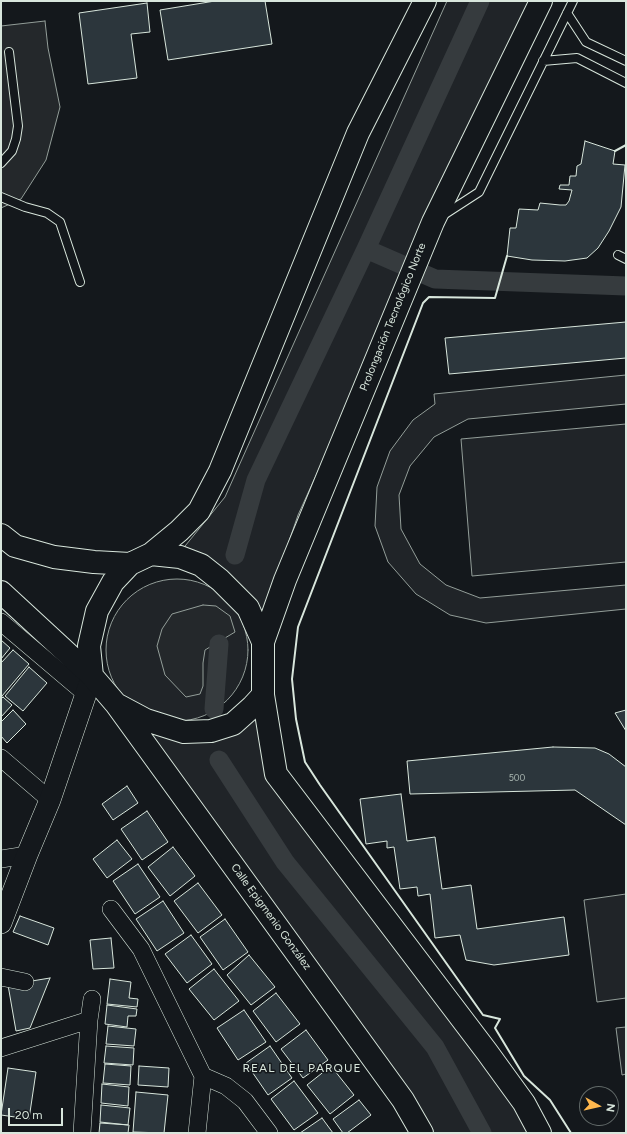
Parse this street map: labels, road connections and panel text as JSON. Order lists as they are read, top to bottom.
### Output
{
  "streets": {
    "main road": ["Prolongación Tecnológico Norte", "Calle Epigmenio González"]
  },
  "districts": ["REAL DEL PARQUE"],
  "house_numbers": ["500"],
  "scale_bar": "20 m",
  "north": "right"
}
